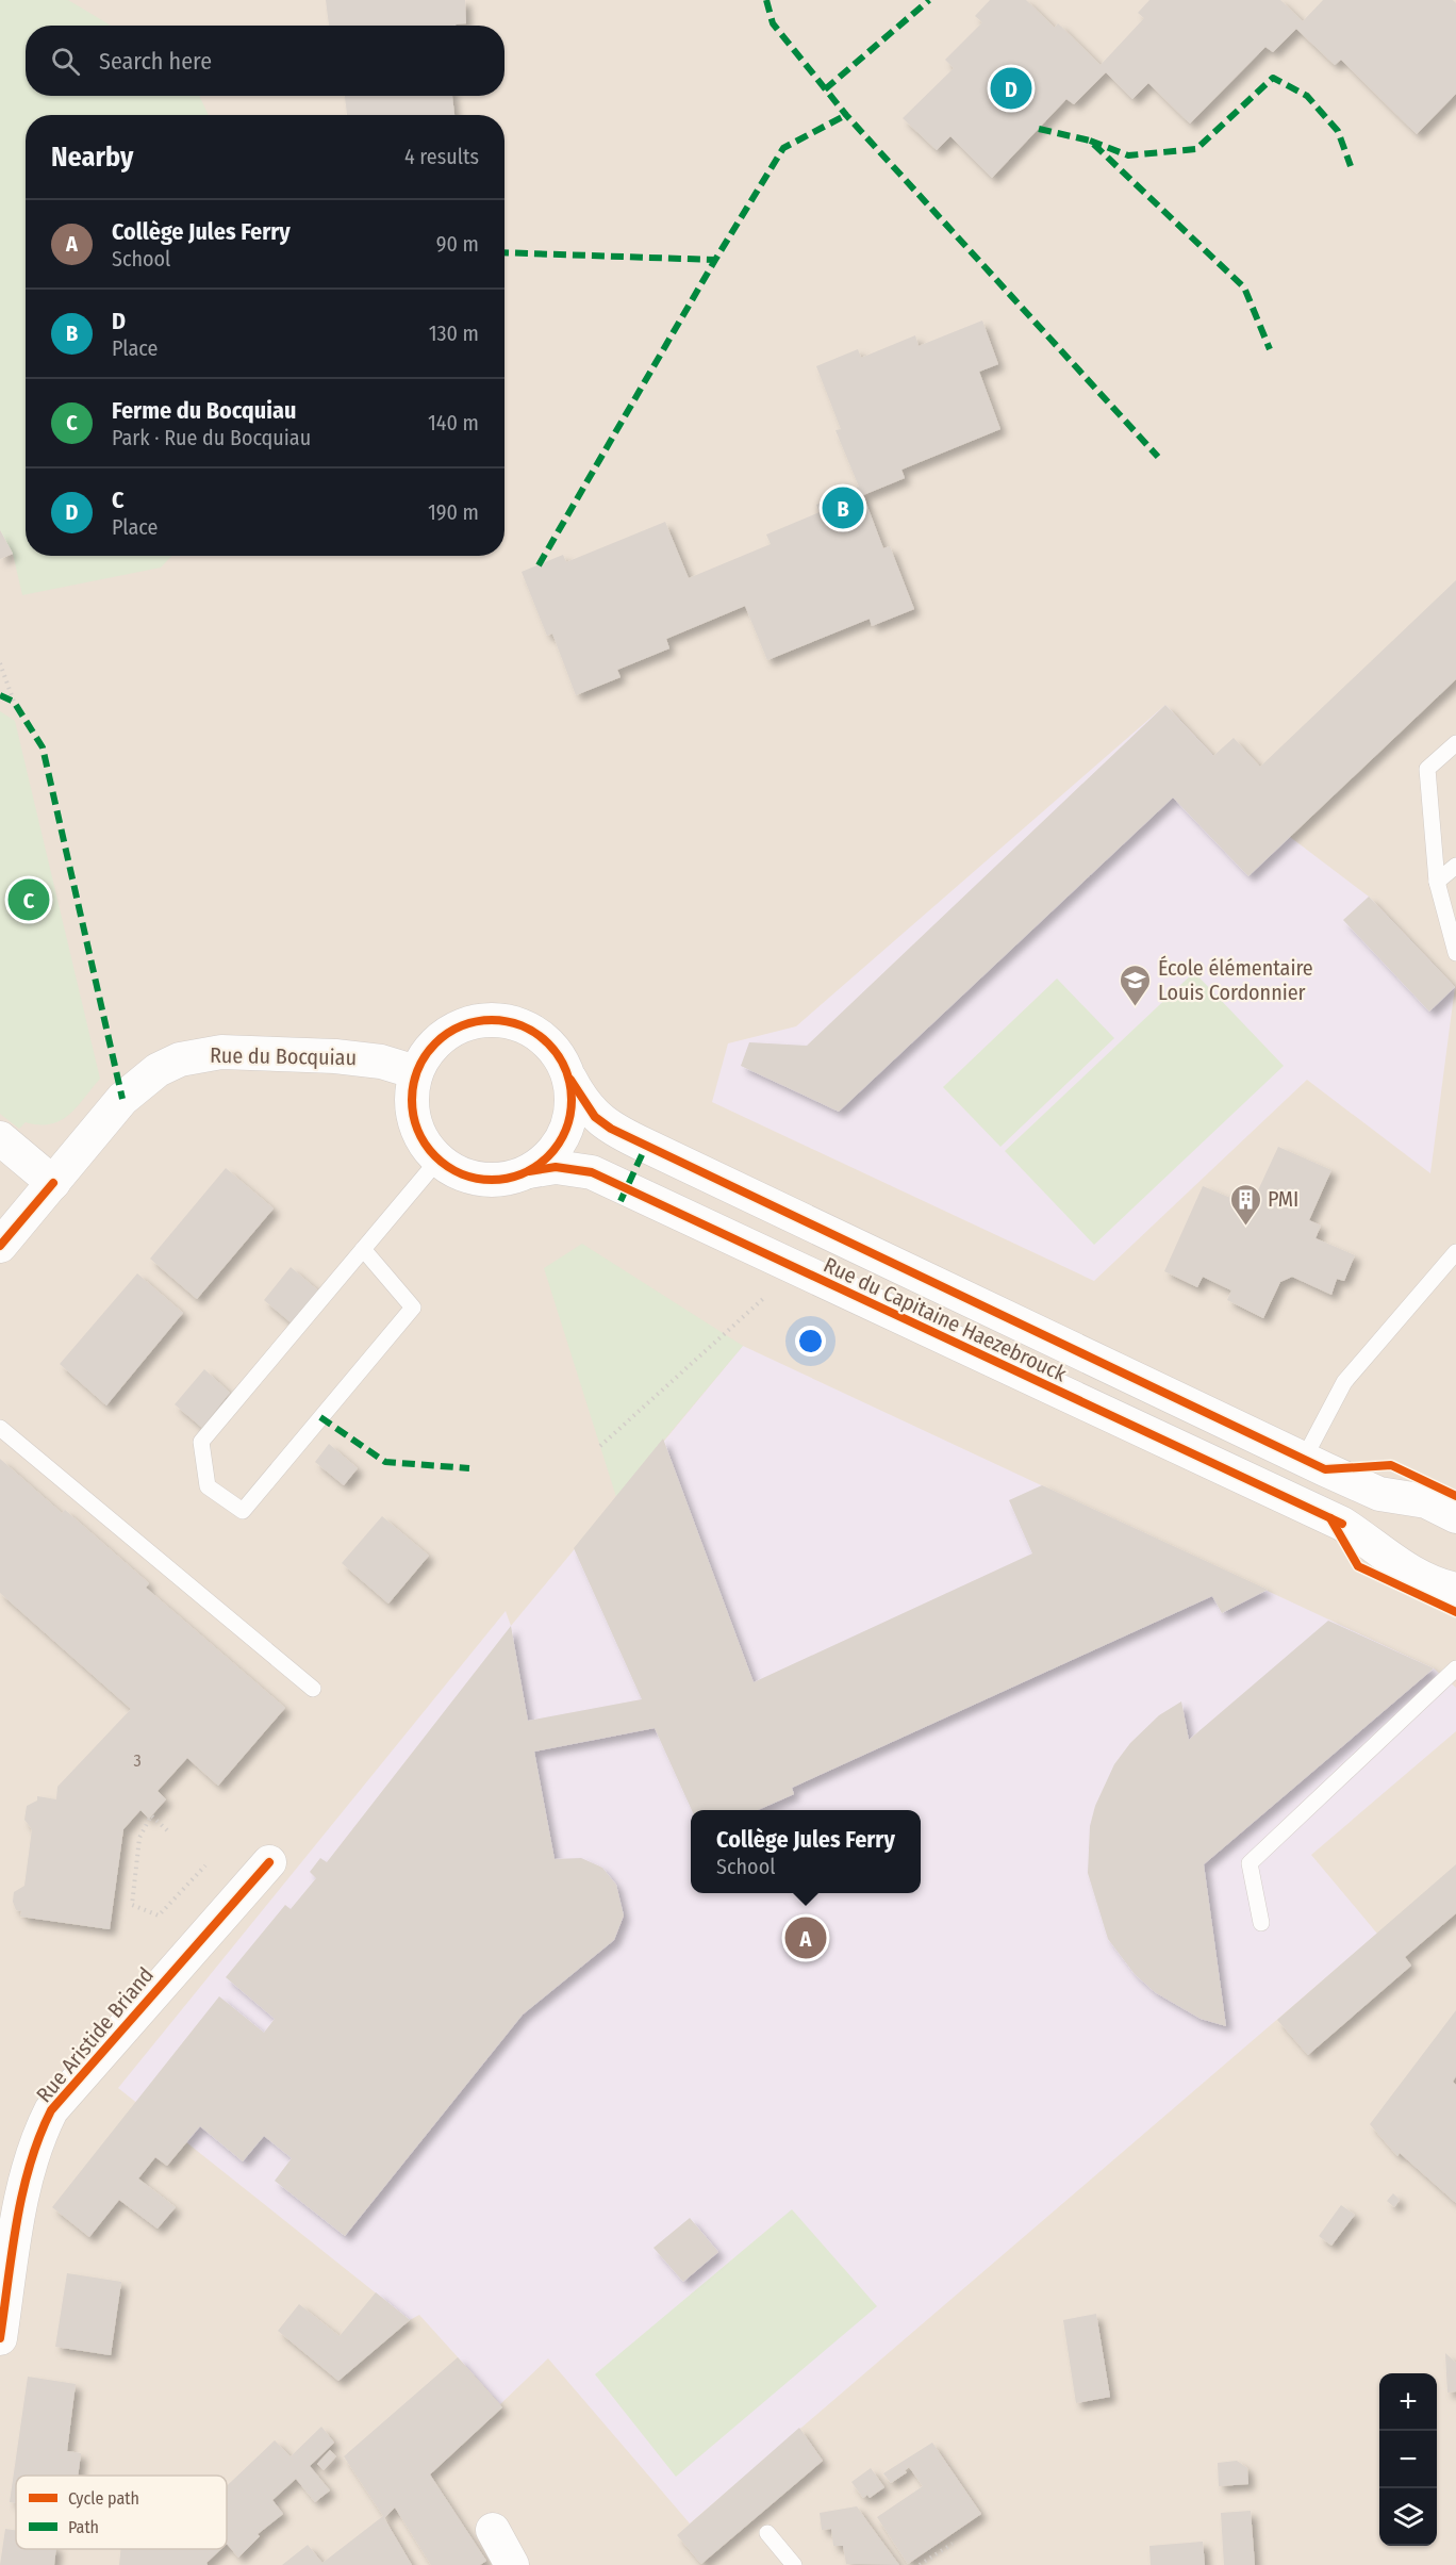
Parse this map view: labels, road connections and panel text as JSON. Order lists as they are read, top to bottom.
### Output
{
  "streets": {
    "street": ["Rue du Bocquiau", "Rue du Capitaine Haezebrouck", "Rue Aristide Briand"]
  },
  "crossings": [
    ["Rue du Bocquiau", "Rue du Capitaine Haezebrouck"]
  ],
  "places": {
    "school or university": ["École élémentaire Louis Cordonnier"],
    "building": ["PMI"]
  },
  "house_numbers": ["3"],
  "legend": ["Cycle path", "Path"],
  "page": {
    "search": "Search here",
    "pins": [
      "D",
      "B",
      "C",
      "A"
    ],
    "heading": ["Nearby", "4 results"],
    "list": [
      {
        "mark": "A",
        "name": "Collège Jules Ferry",
        "note": "School",
        "value": "90 m"
      },
      {
        "mark": "B",
        "name": "D",
        "note": "Place",
        "value": "130 m"
      },
      {
        "mark": "C",
        "name": "Ferme du Bocquiau",
        "note": "Park · Rue du Bocquiau",
        "value": "140 m"
      },
      {
        "mark": "D",
        "name": "C",
        "note": "Place",
        "value": "190 m"
      }
    ],
    "popup": ["Collège Jules Ferry", "School"],
    "map_buttons": ["+", "−"]
  }
}
